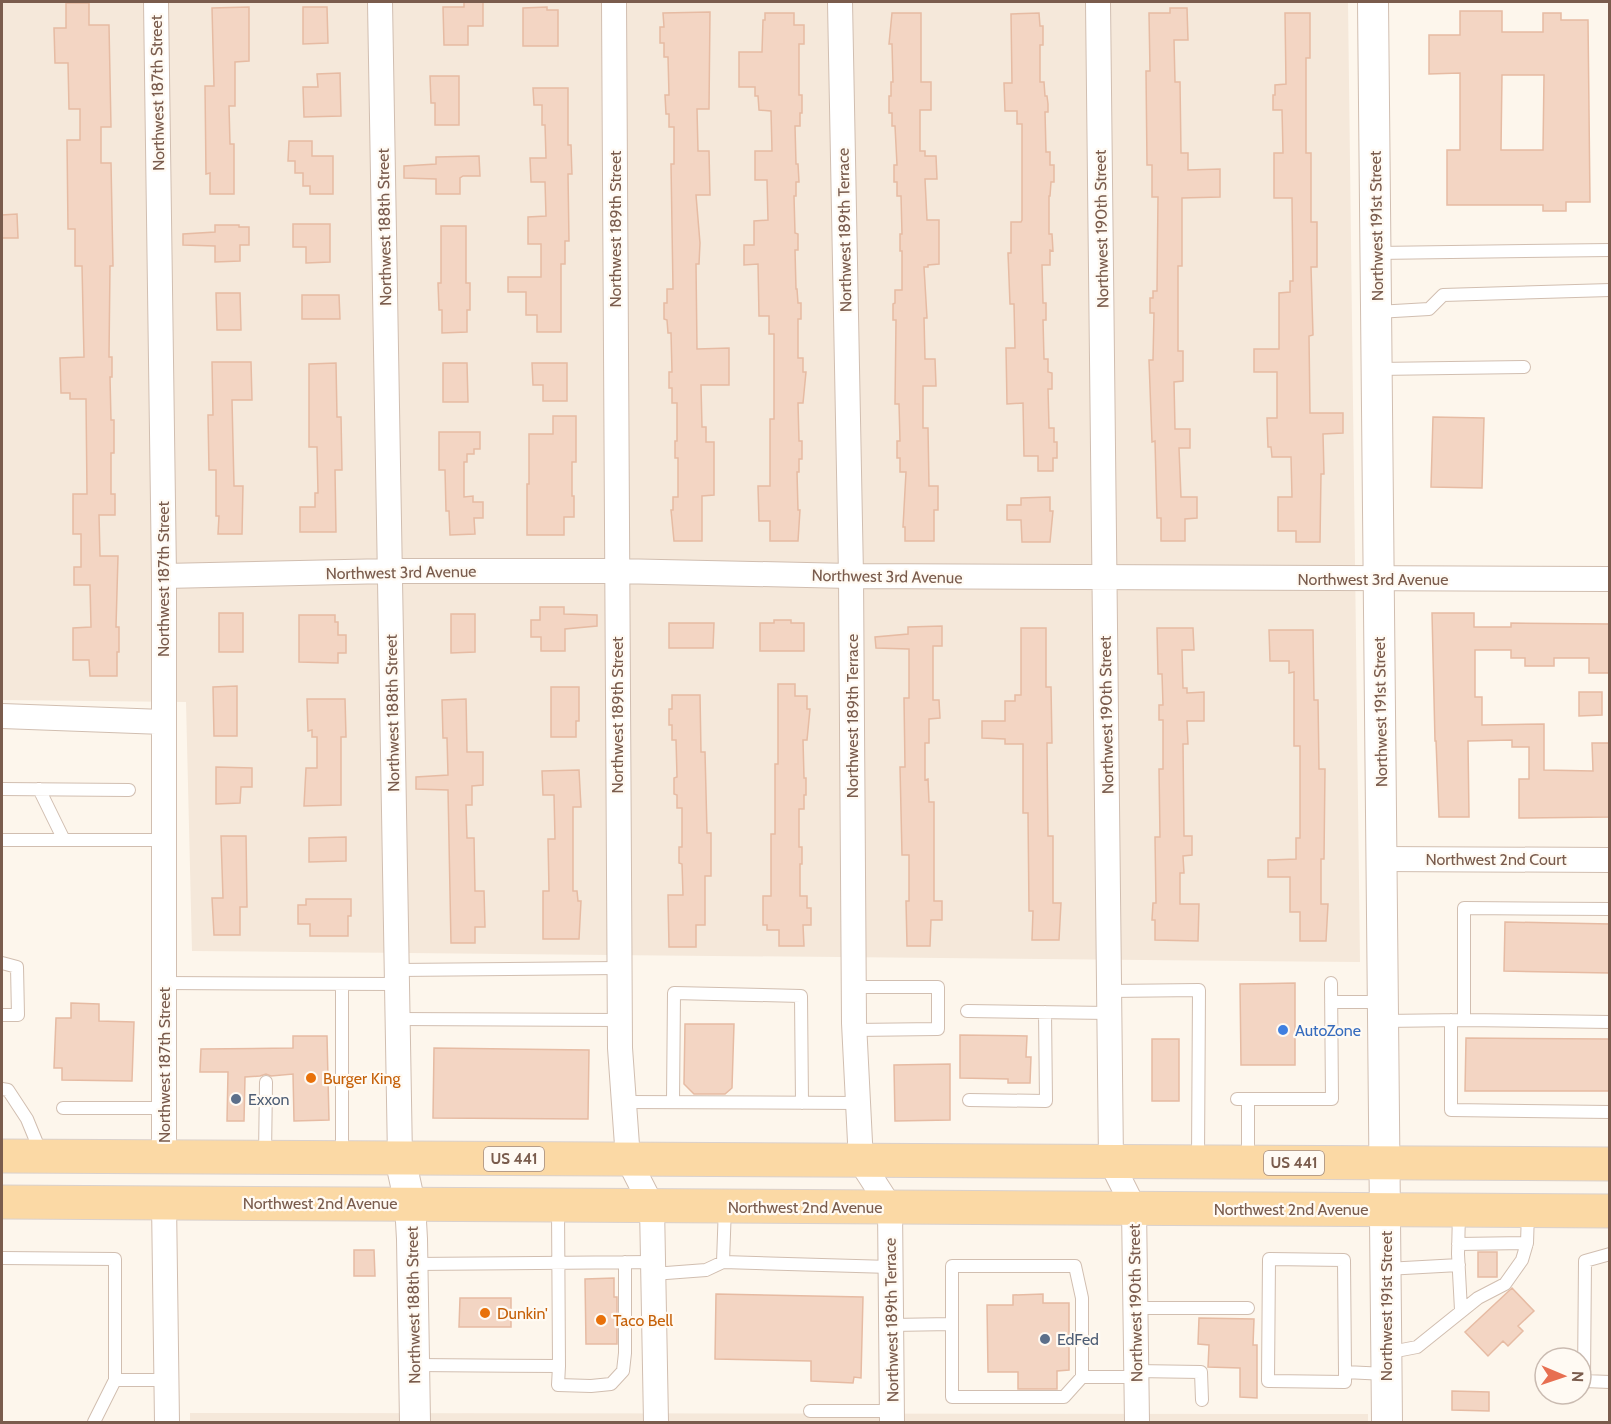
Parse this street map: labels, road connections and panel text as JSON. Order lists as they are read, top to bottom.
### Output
{
  "streets": {
    "main road": ["US 441", "Northwest 2nd Avenue"],
    "street": [
      "Northwest 187th Street",
      "Northwest 191st Street",
      "Northwest 188th Street",
      "Northwest 189th Street",
      "Northwest 190th Street",
      "Northwest 189th Terrace",
      "Northwest 3rd Avenue",
      "Northwest 2nd Court"
    ]
  },
  "crossings": [
    ["Northwest 187th Street", "Northwest 3rd Avenue"],
    ["Northwest 187th Street", "US 441"],
    ["Northwest 191st Street", "Northwest 3rd Avenue"],
    ["Northwest 191st Street", "Northwest 2nd Court"],
    ["Northwest 191st Street", "US 441"],
    ["Northwest 191st Street", "Northwest 2nd Avenue"],
    ["Northwest 188th Street", "Northwest 3rd Avenue"],
    ["Northwest 188th Street", "US 441"],
    ["Northwest 188th Street", "Northwest 2nd Avenue"],
    ["Northwest 189th Street", "Northwest 3rd Avenue"],
    ["Northwest 189th Street", "US 441"],
    ["Northwest 189th Street", "Northwest 2nd Avenue"],
    ["Northwest 190th Street", "Northwest 3rd Avenue"],
    ["Northwest 190th Street", "US 441"],
    ["Northwest 190th Street", "Northwest 2nd Avenue"],
    ["Northwest 189th Terrace", "Northwest 3rd Avenue"],
    ["Northwest 189th Terrace", "US 441"],
    ["Northwest 189th Terrace", "Northwest 2nd Avenue"]
  ],
  "places": [
    "AutoZone",
    "Burger King",
    "Exxon",
    "Dunkin'",
    "Taco Bell",
    "EdFed"
  ],
  "north": "right"
}
